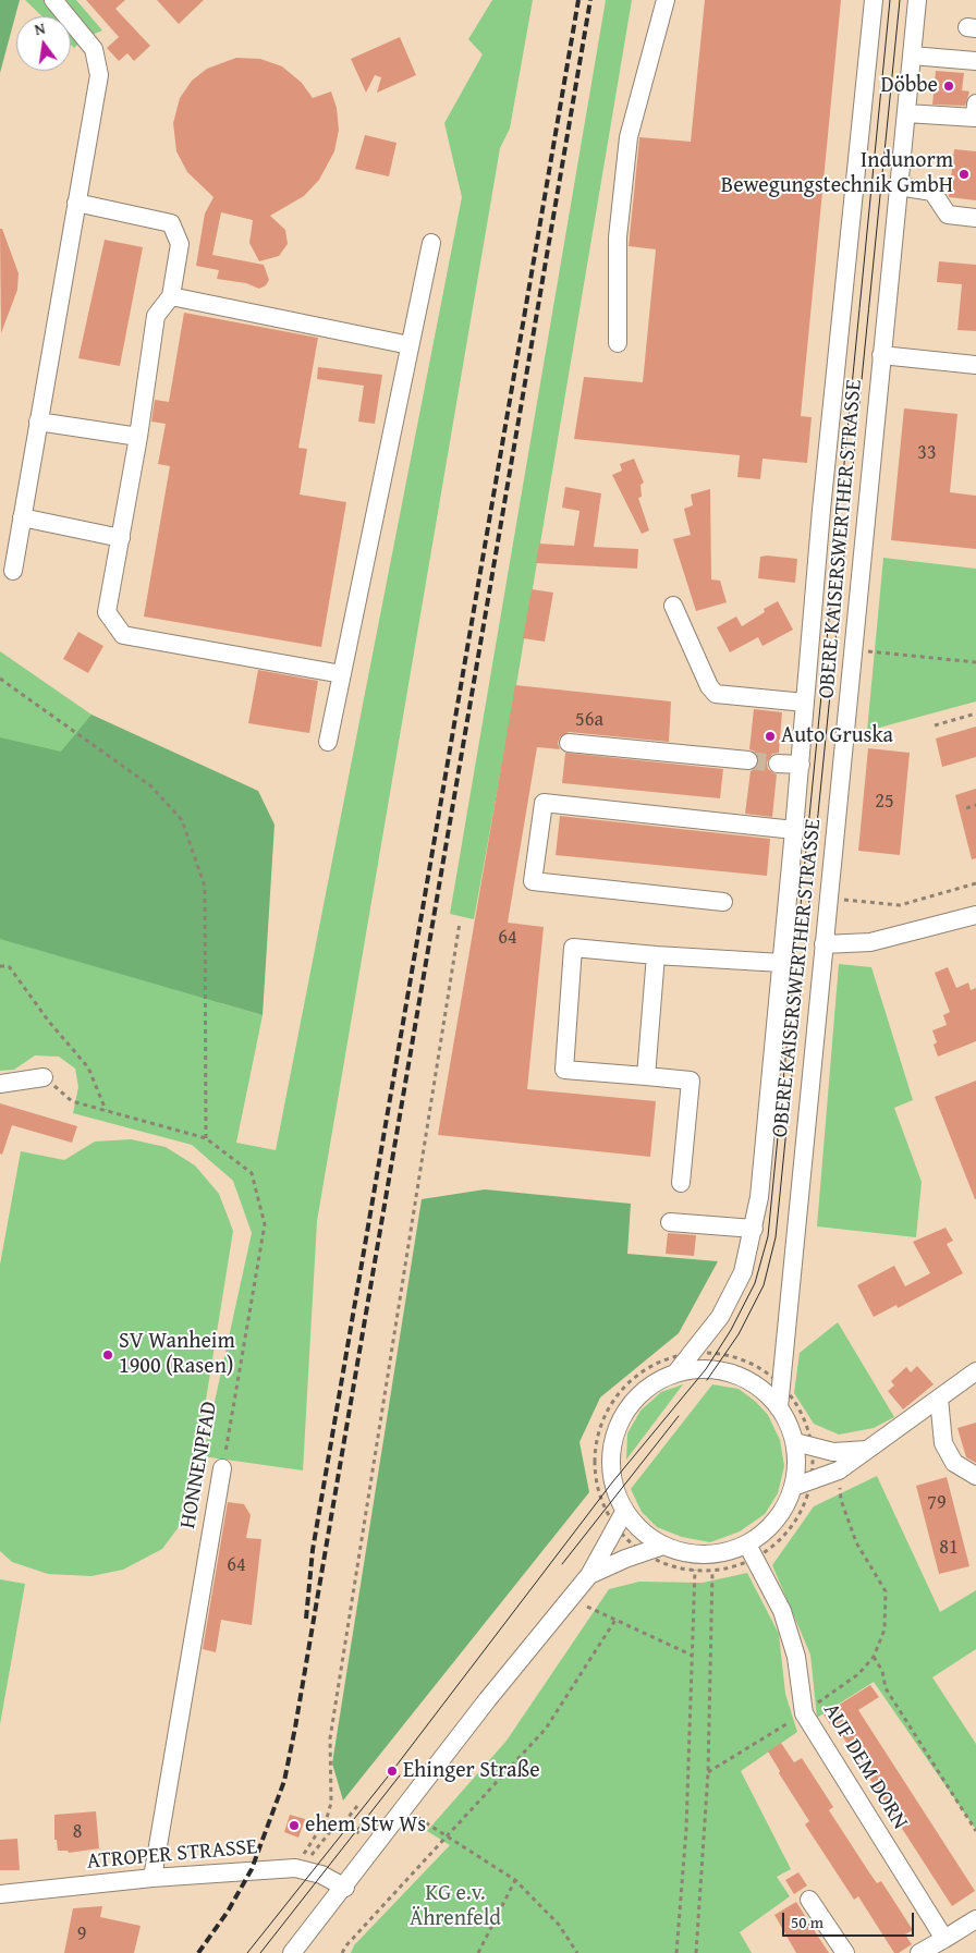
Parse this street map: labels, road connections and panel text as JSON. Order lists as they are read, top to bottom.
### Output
{
  "streets": {
    "street": [
      "OBERE KAISERSWERTHER STRASSE",
      "HONNENPFAD",
      "AUF DEM DORN",
      "ATROPER STRASSE"
    ]
  },
  "crossings": [
    ["OBERE KAISERSWERTHER STRASSE", "AUF DEM DORN"],
    ["HONNENPFAD", "ATROPER STRASSE"]
  ],
  "parks": ["KG e.v. Ährenfeld"],
  "places": [
    "Döbbe",
    "Indunorm Bewegungstechnik GmbH",
    "Auto Gruska",
    "SV Wanheim 1900 (Rasen)",
    "Ehinger Straße",
    "ehem Stw Ws"
  ],
  "house_numbers": [
    "33",
    "56a",
    "25",
    "64",
    "79",
    "81",
    "64",
    "8",
    "9"
  ],
  "scale_bar": "50 m",
  "north": "top"
}
